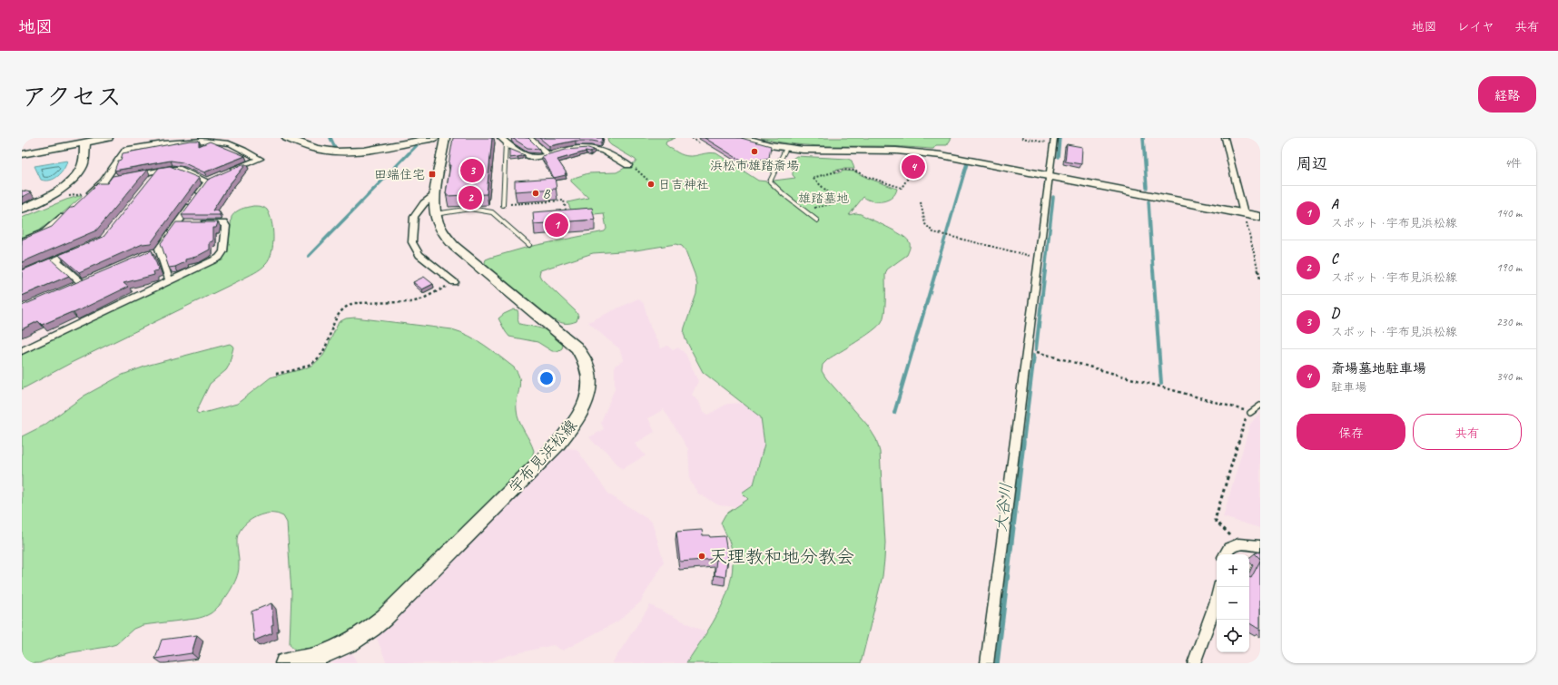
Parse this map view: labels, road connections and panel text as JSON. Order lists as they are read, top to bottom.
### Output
{
  "streets": {
    "street": ["宇布見浜松線"]
  },
  "water": ["大谷川"],
  "parks": ["雄踏墓地"],
  "places": {
    "other": [
      "浜松市雄踏斎場",
      "日吉神社",
      "B",
      "天理教和地分教会"
    ],
    "transit": ["田端住宅"]
  },
  "page": {
    "header": "地図",
    "nav": ["地図", "レイヤ", "共有"],
    "title": "アクセス",
    "buttons": [
      "経路",
      ["保存", "共有"]
    ],
    "heading": ["周辺", "4件"],
    "pins": [
      "4",
      "3",
      "2",
      "1"
    ],
    "list": [
      {
        "mark": "1",
        "name": "A",
        "note": "スポット · 宇布見浜松線",
        "value": "140 m"
      },
      {
        "mark": "2",
        "name": "C",
        "note": "スポット · 宇布見浜松線",
        "value": "190 m"
      },
      {
        "mark": "3",
        "name": "D",
        "note": "スポット · 宇布見浜松線",
        "value": "230 m"
      },
      {
        "mark": "4",
        "name": "斎場墓地駐車場",
        "note": "駐車場",
        "value": "340 m"
      }
    ],
    "map_buttons": ["+", "−"]
  }
}
